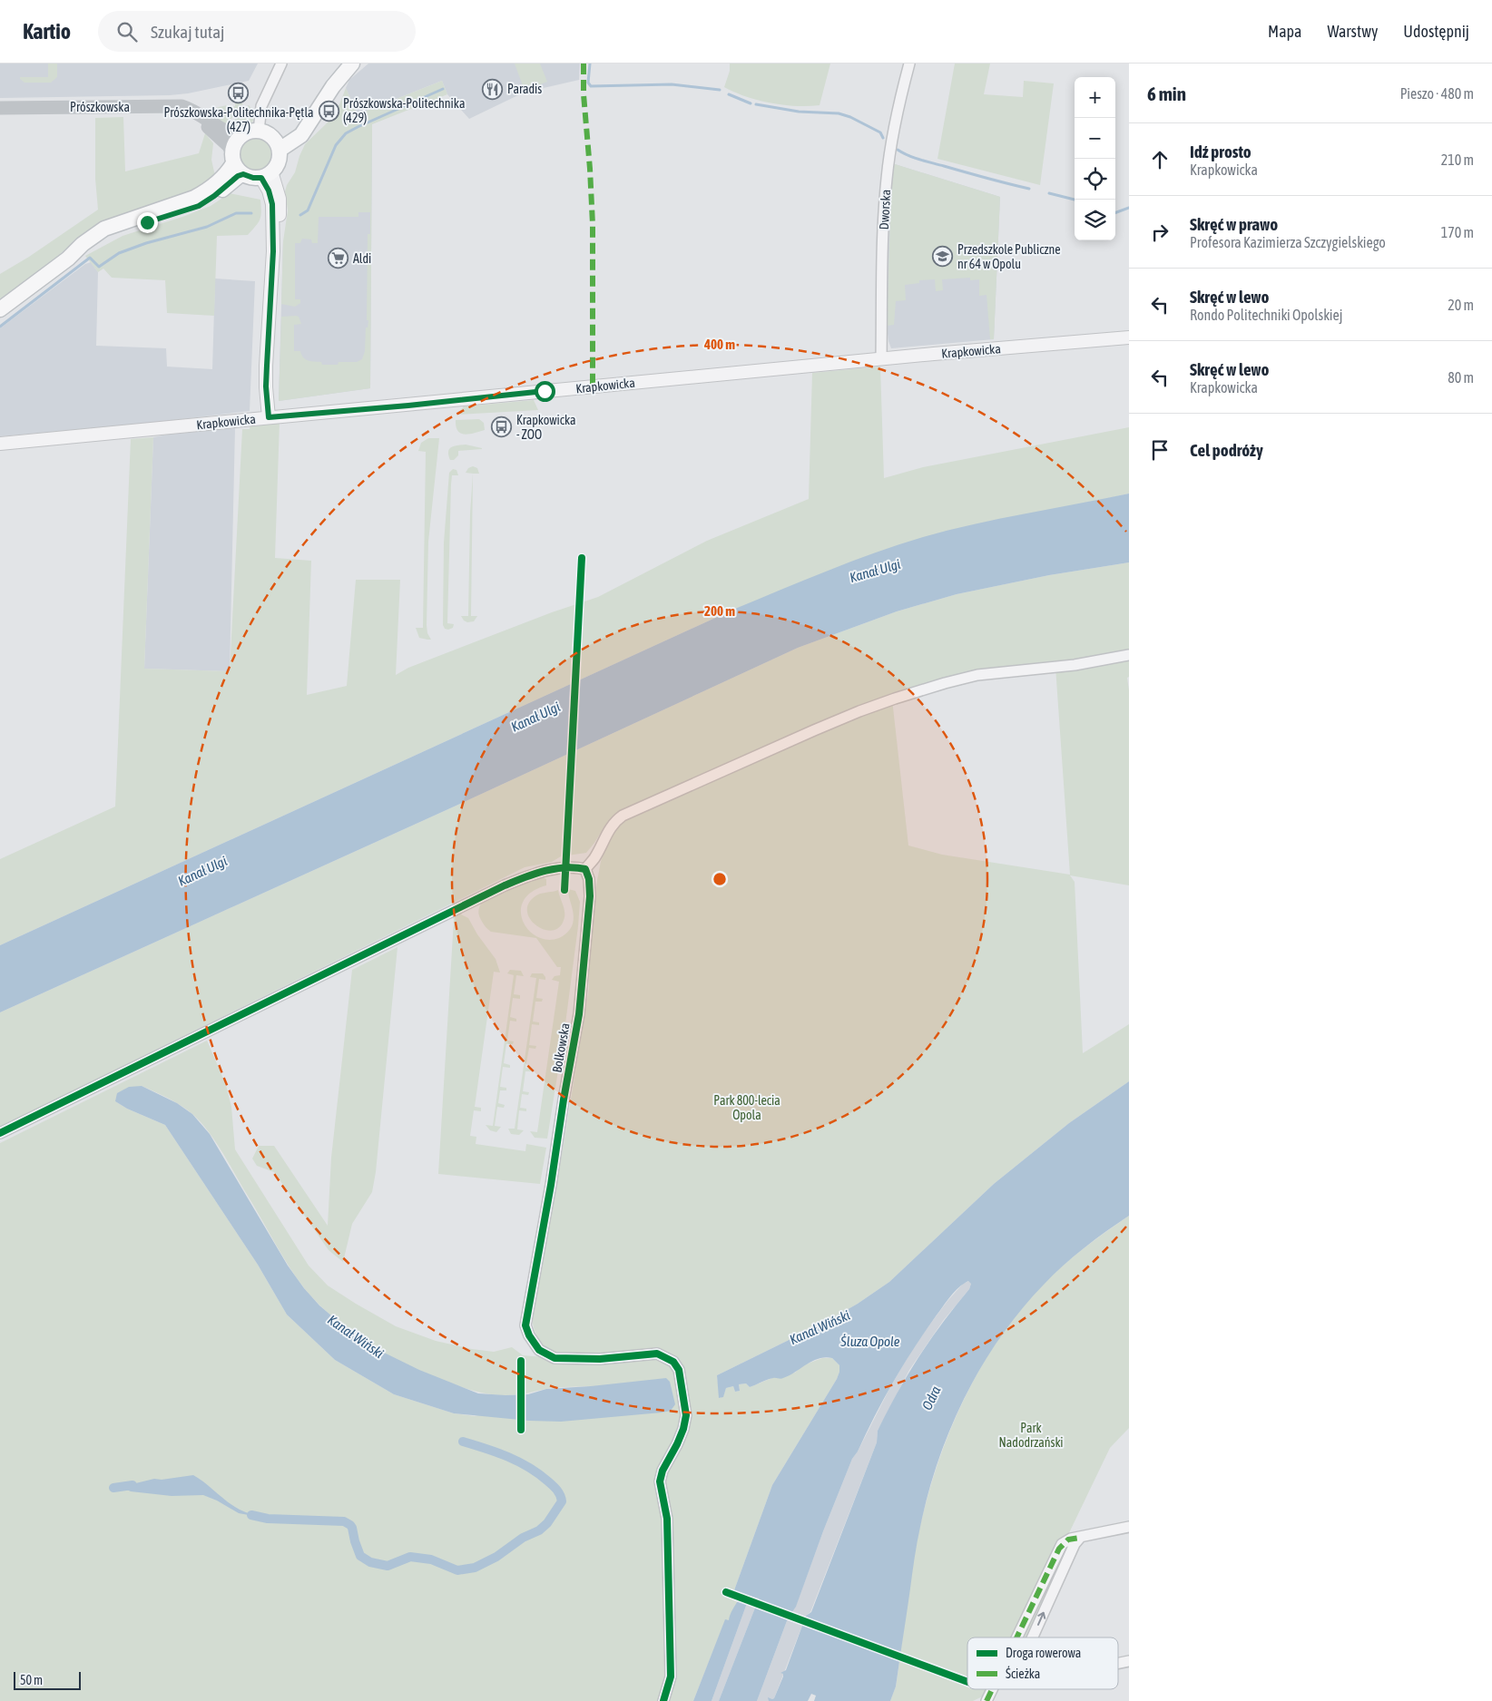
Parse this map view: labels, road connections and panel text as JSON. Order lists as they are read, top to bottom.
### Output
{
  "streets": {
    "main road": ["Prószkowska"],
    "street": ["Dworska", "Krapkowicka", "Bolkowska"]
  },
  "crossings": [
    ["Dworska", "Krapkowicka"]
  ],
  "water": [
    "Kanał Ulgi",
    "Kanał Wiński",
    "Śluza Opole",
    "Odra"
  ],
  "parks": ["Park 800-lecia Opola", "Park Nadodrzański"],
  "places": {
    "restaurant": ["Paradis"],
    "bus stop": ["Prószkowska-Politechnika-Pętla (427)", "Prószkowska-Politechnika (429)", "Krapkowicka - ZOO"],
    "school or university": ["Przedszkole Publiczne nr 64 w Opolu"],
    "supermarket": ["Aldi"]
  },
  "legend": ["Droga rowerowa", "Ścieżka"],
  "scale_bar": "50 m",
  "page": {
    "header": "Kartio",
    "search": "Szukaj tutaj",
    "nav": ["Mapa", "Warstwy", "Udostępnij"],
    "heading": ["6 min", "Pieszo · 480 m"],
    "map_buttons": ["+", "−"],
    "list": [
      ["Idź prosto", "Krapkowicka", "210 m"],
      ["Skręć w prawo", "Profesora Kazimierza Szczygielskiego", "170 m"],
      ["Skręć w lewo", "Rondo Politechniki Opolskiej", "20 m"],
      ["Skręć w lewo", "Krapkowicka", "80 m"],
      "Cel podróży"
    ],
    "scale": "50 m"
  },
  "rings": ["400 m", "200 m"]
}
